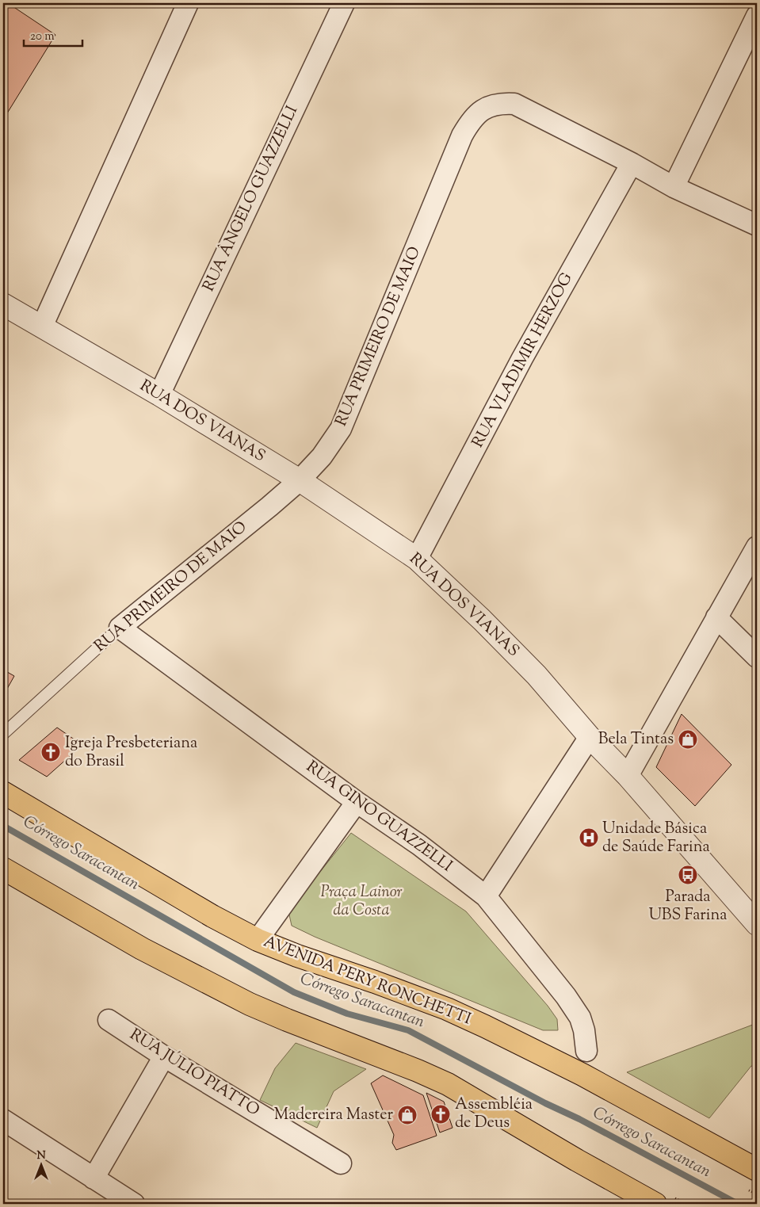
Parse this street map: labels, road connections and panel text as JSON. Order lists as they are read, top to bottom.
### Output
{
  "streets": {
    "main road": ["AVENIDA PERY RONCHETTI"],
    "street": [
      "RUA ÂNGELO GUAZZELLI",
      "RUA PRIMEIRO DE MAIO",
      "RUA VLADIMIR HERZOG",
      "RUA DOS VIANAS",
      "RUA GINO GUAZZELLI",
      "RUA JÚLIO PIATTO"
    ]
  },
  "crossings": [
    ["RUA ÂNGELO GUAZZELLI", "RUA DOS VIANAS"],
    ["RUA PRIMEIRO DE MAIO", "RUA VLADIMIR HERZOG"],
    ["RUA PRIMEIRO DE MAIO", "RUA DOS VIANAS"],
    ["RUA PRIMEIRO DE MAIO", "RUA GINO GUAZZELLI"],
    ["RUA VLADIMIR HERZOG", "RUA DOS VIANAS"]
  ],
  "water": ["Córrego Saracantan"],
  "parks": ["Praça Lainor da Costa"],
  "places": {
    "shop": ["Bela Tintas", "Madereira Master"],
    "church": ["Igreja Presbeteriana do Brasil", "Assembléia de Deus"],
    "hospital": ["Unidade Básica de Saúde Farina"],
    "bus stop": ["Parada UBS Farina"]
  },
  "scale_bar": "20 m",
  "north": "top"
}
